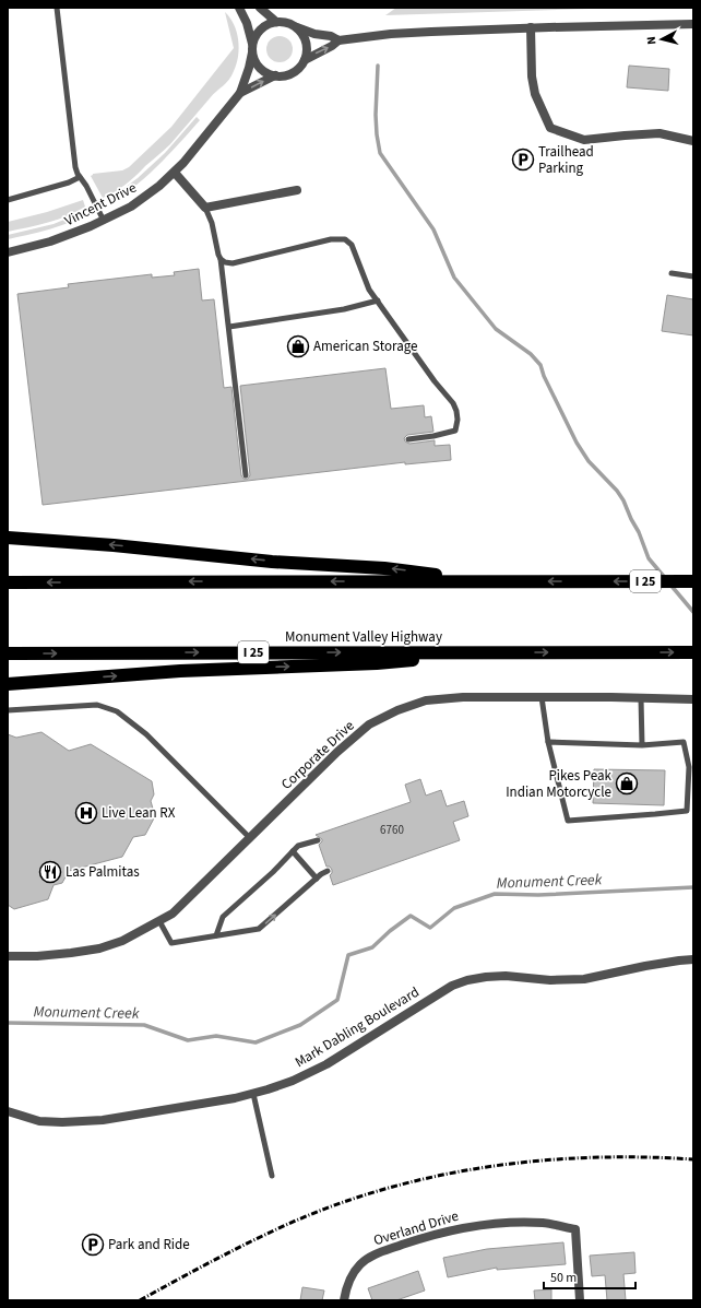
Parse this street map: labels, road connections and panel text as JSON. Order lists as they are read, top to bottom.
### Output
{
  "streets": {
    "highway": ["I 25", "Monument Valley Highway"],
    "street": [
      "Vincent Drive",
      "Corporate Drive",
      "Mark Dabling Boulevard",
      "Overland Drive"
    ]
  },
  "water": ["Monument Creek"],
  "places": {
    "parking": ["Trailhead Parking", "Park and Ride"],
    "shop": ["American Storage", "Pikes Peak Indian Motorcycle"],
    "hospital": ["Live Lean RX"],
    "restaurant": ["Las Palmitas"]
  },
  "house_numbers": ["6760"],
  "scale_bar": "50 m",
  "north": "left"
}
